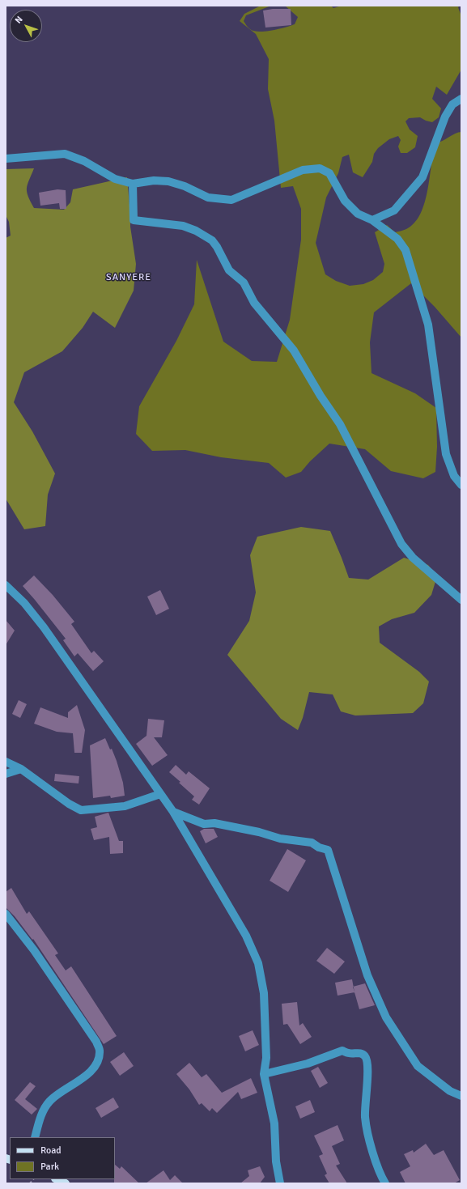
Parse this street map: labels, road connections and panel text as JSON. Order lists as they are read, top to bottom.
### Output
{
  "districts": ["SANYERE"],
  "legend": ["Road", "Park"],
  "north": "top left"
}
